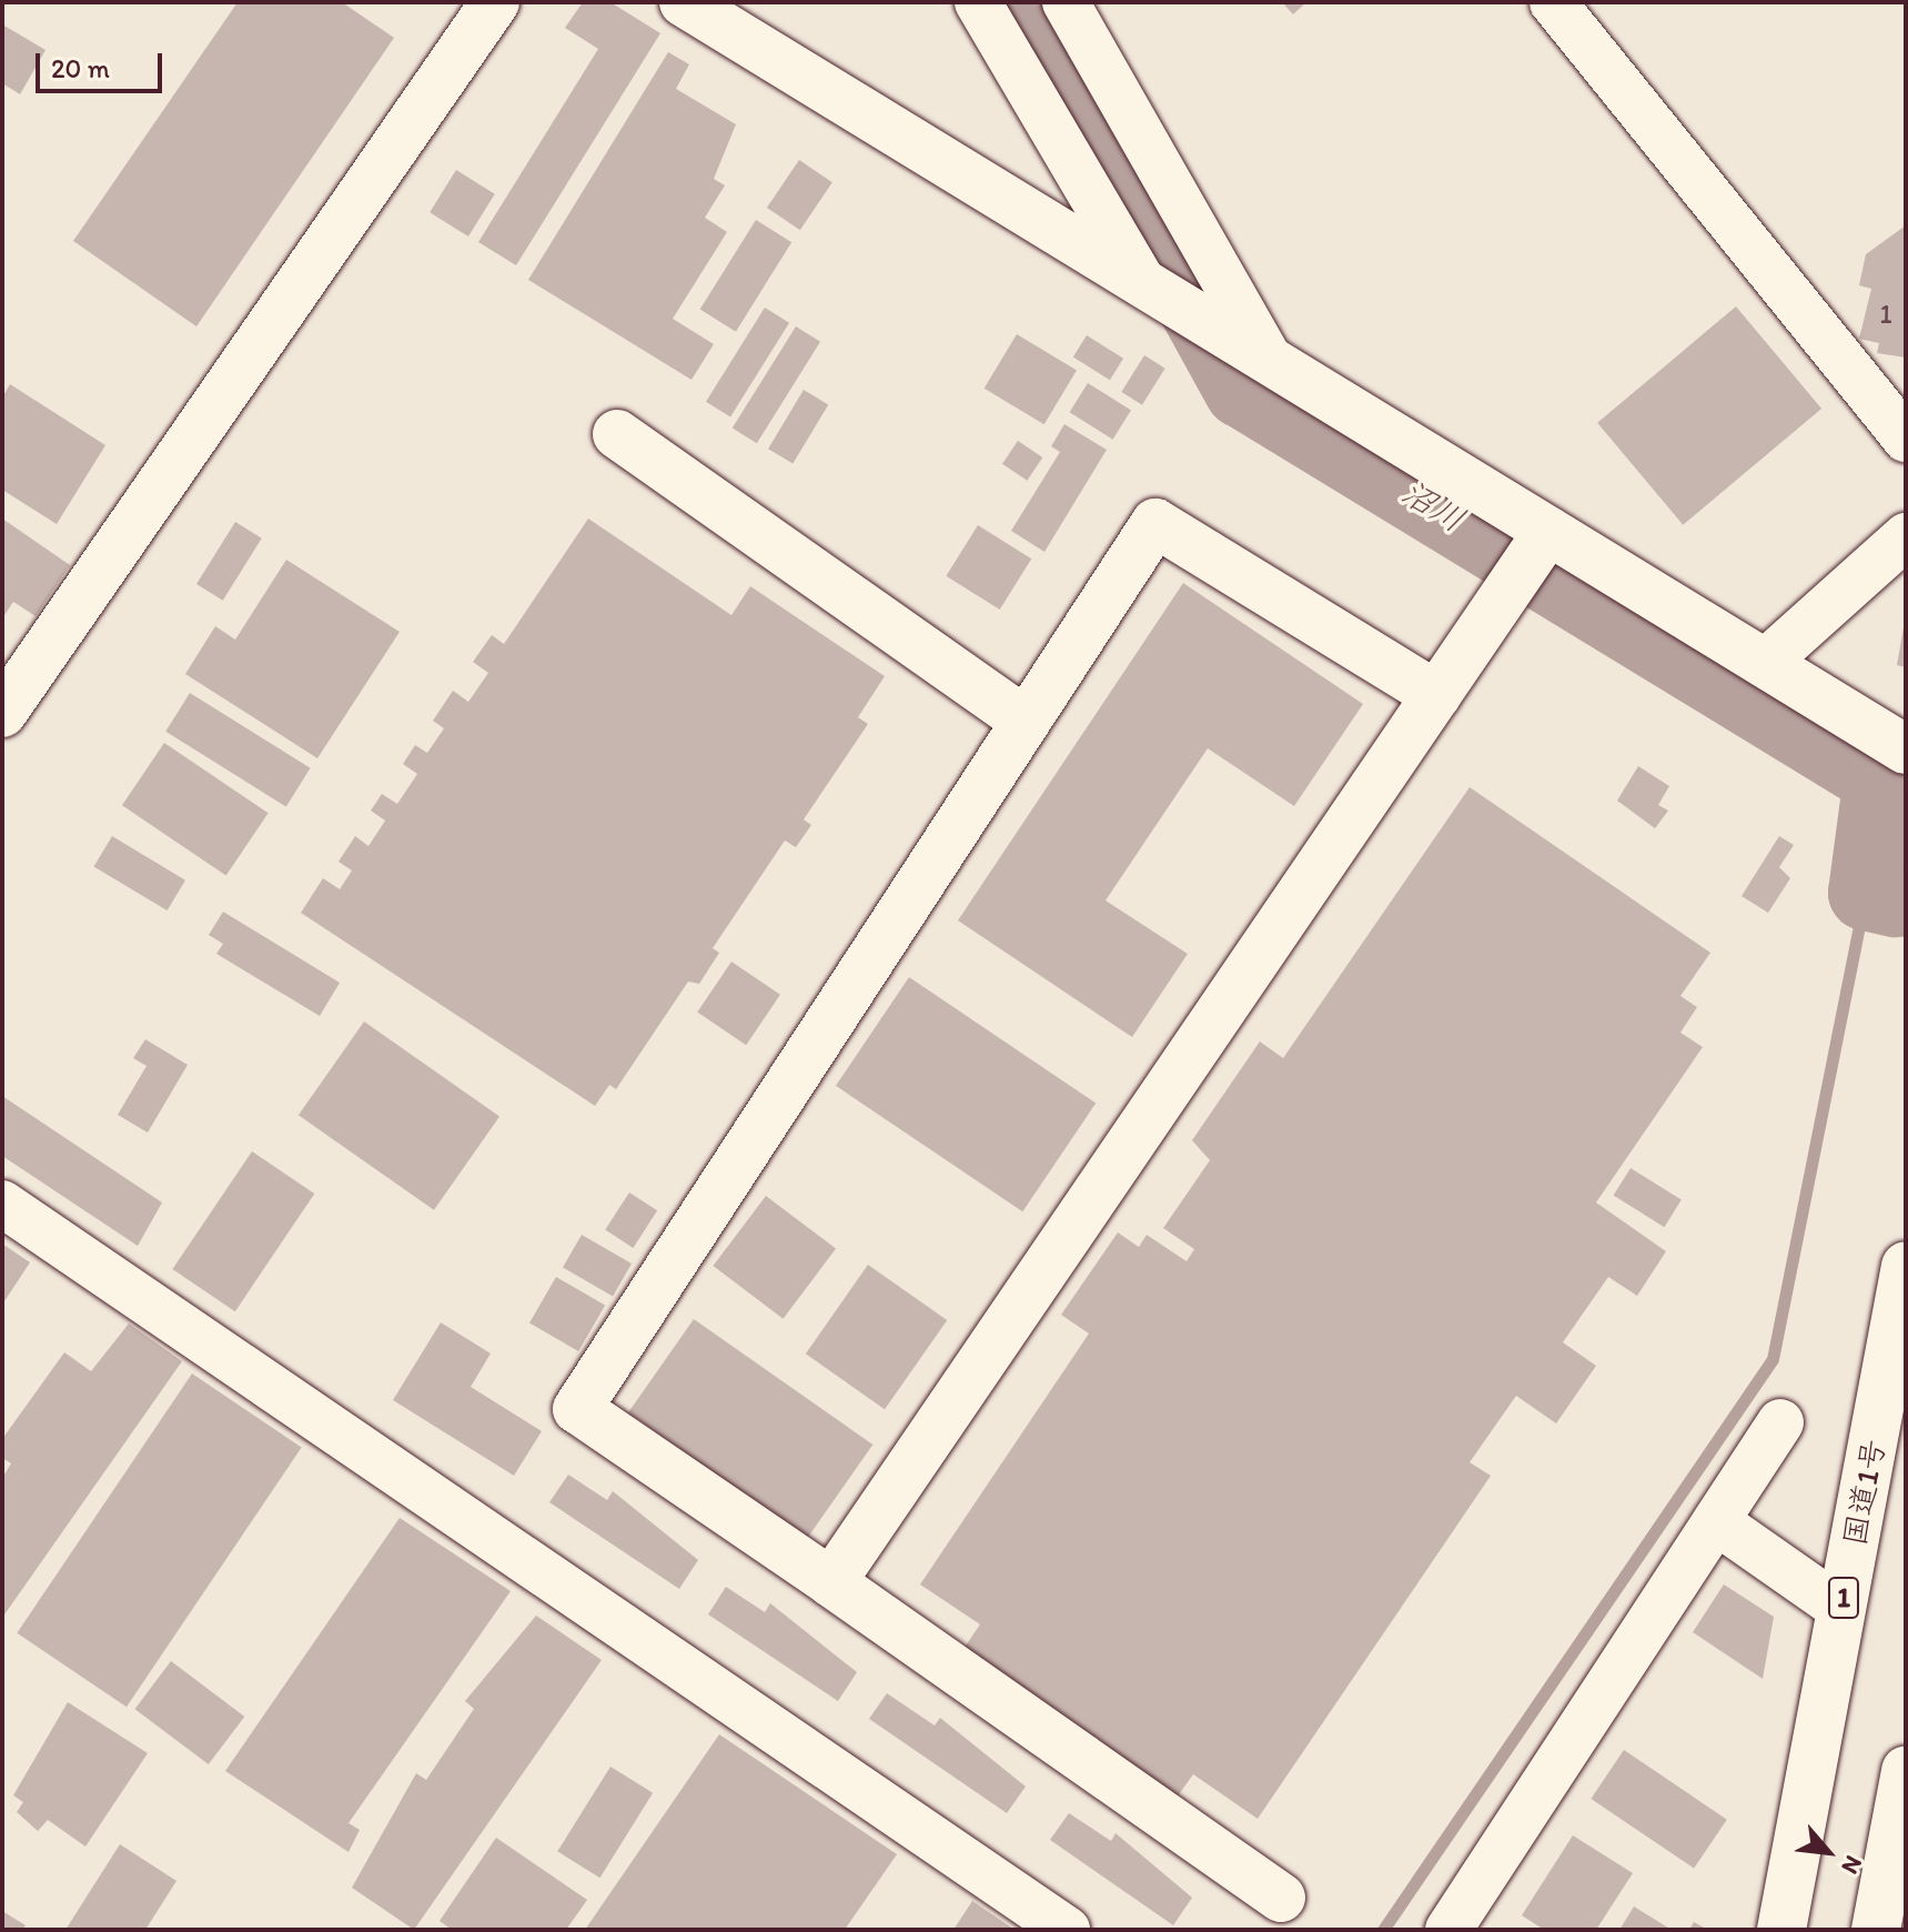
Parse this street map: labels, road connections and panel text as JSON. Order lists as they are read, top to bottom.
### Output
{
  "streets": {
    "main road": ["国道1号", "1"]
  },
  "water": ["沼川"],
  "house_numbers": ["1"],
  "scale_bar": "20 m",
  "north": "bottom right"
}
